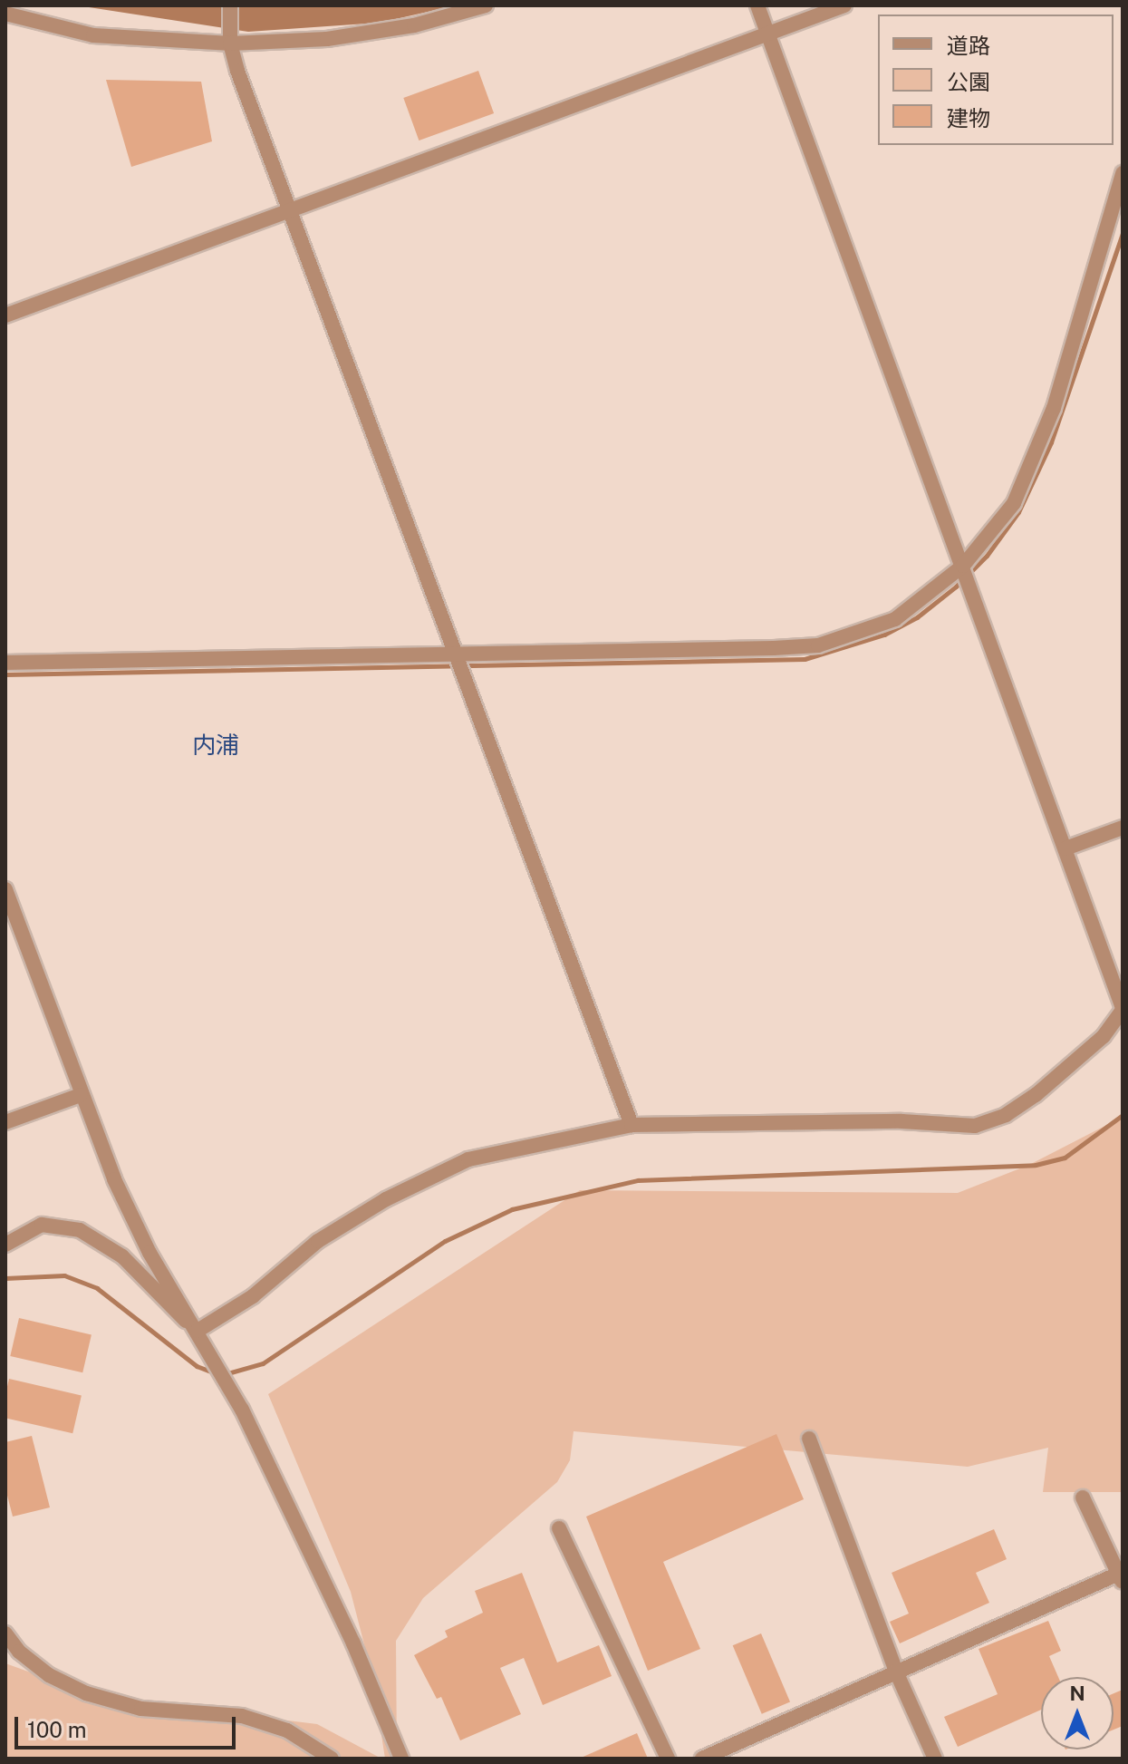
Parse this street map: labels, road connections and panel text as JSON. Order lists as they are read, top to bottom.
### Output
{
  "districts": ["内浦"],
  "legend": ["道路", "公園", "建物"],
  "scale_bar": "100 m",
  "north": "top"
}
